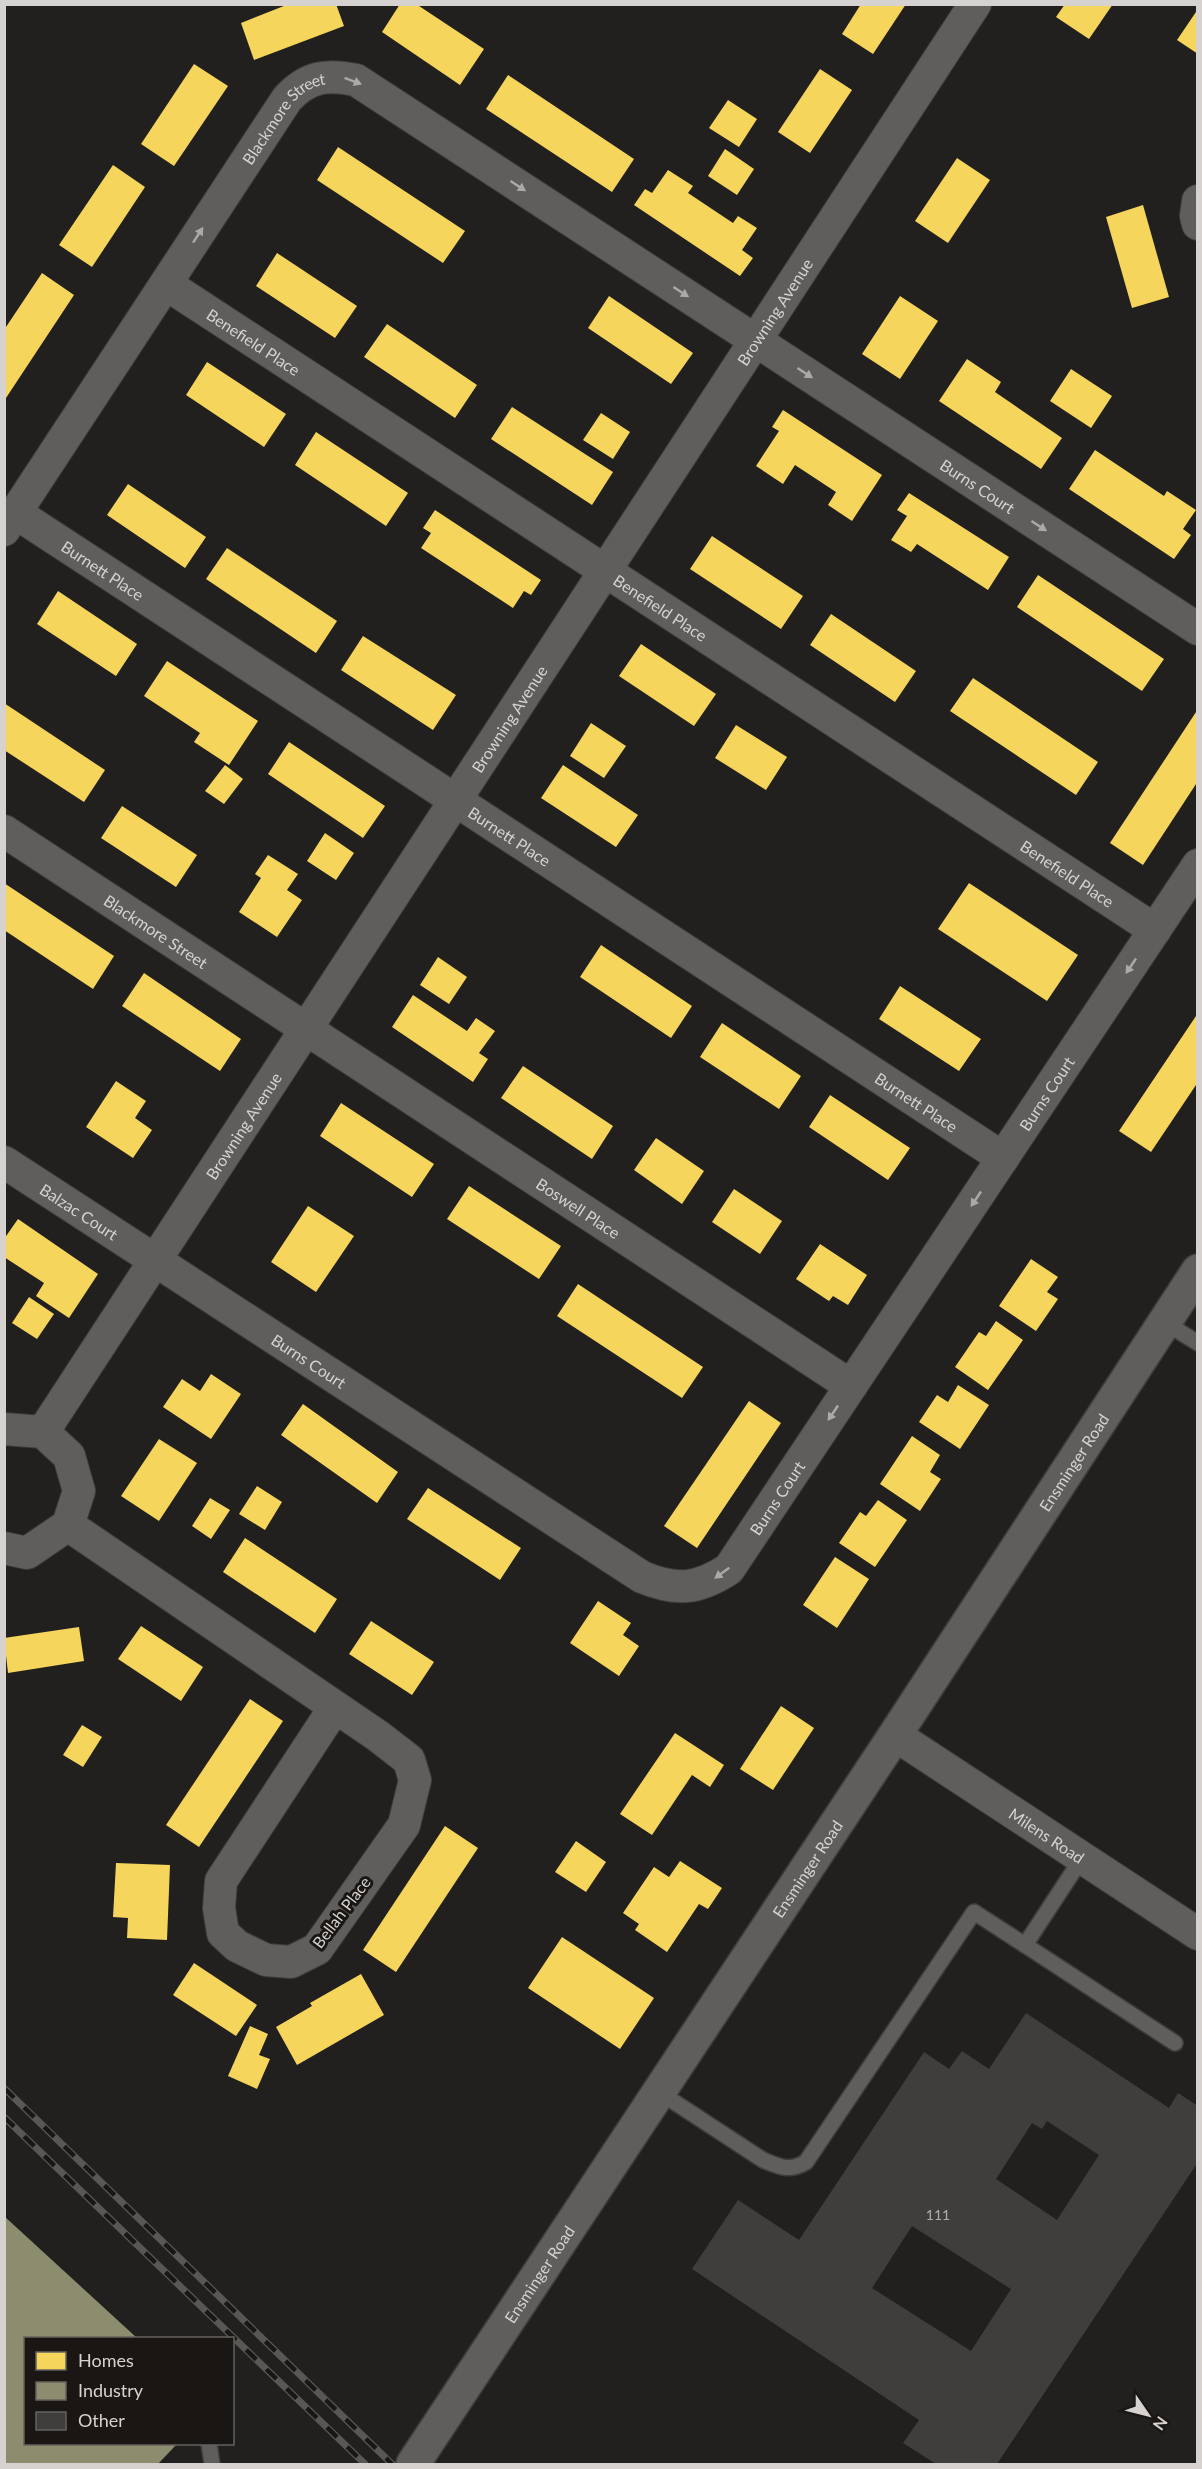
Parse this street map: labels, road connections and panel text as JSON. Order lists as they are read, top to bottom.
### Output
{
  "streets": {
    "street": [
      "Blackmore Street",
      "Browning Avenue",
      "Benefield Place",
      "Burns Court",
      "Burnett Place",
      "Boswell Place",
      "Balzac Court",
      "Ensminger Road",
      "Milens Road",
      "Bellah Place"
    ]
  },
  "crossings": [
    ["Blackmore Street", "Browning Avenue"],
    ["Blackmore Street", "Benefield Place"],
    ["Blackmore Street", "Burns Court"],
    ["Blackmore Street", "Burnett Place"],
    ["Blackmore Street", "Boswell Place"],
    ["Browning Avenue", "Benefield Place"],
    ["Browning Avenue", "Burns Court"],
    ["Browning Avenue", "Burnett Place"],
    ["Browning Avenue", "Boswell Place"],
    ["Browning Avenue", "Balzac Court"],
    ["Benefield Place", "Burns Court"],
    ["Burns Court", "Burnett Place"],
    ["Burns Court", "Boswell Place"],
    ["Burns Court", "Balzac Court"],
    ["Ensminger Road", "Milens Road"]
  ],
  "house_numbers": ["111"],
  "legend": ["Homes", "Industry", "Other"],
  "north": "bottom right"
}
